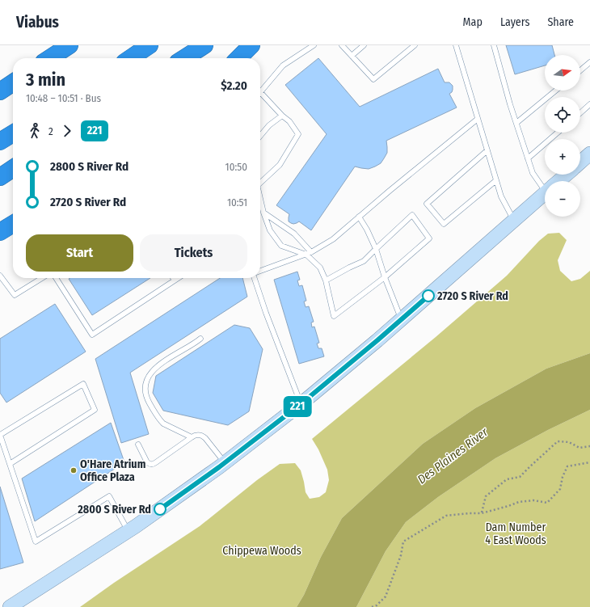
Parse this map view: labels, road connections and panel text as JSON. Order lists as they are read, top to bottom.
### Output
{
  "water": ["Des Plaines River"],
  "parks": ["Dam Number 4 East Woods", "Chippewa Woods"],
  "places": ["2720 S River Rd", "O'Hare Atrium Office Plaza", "2800 S River Rd"],
  "lines": ["bus line 221"],
  "north": "right",
  "page": {
    "header": "Viabus",
    "nav": ["Map", "Layers", "Share"],
    "on_map": "221",
    "map_buttons": ["+", "−"],
    "heading": ["3 min", "10:48 – 10:51 · Bus", "$2.20"],
    "legs": ["2", "221"],
    "list": [
      {
        "name": "2800 S River Rd",
        "value": "10:50"
      },
      {
        "name": "2720 S River Rd",
        "value": "10:51"
      }
    ],
    "buttons": ["Start", "Tickets"]
  }
}
